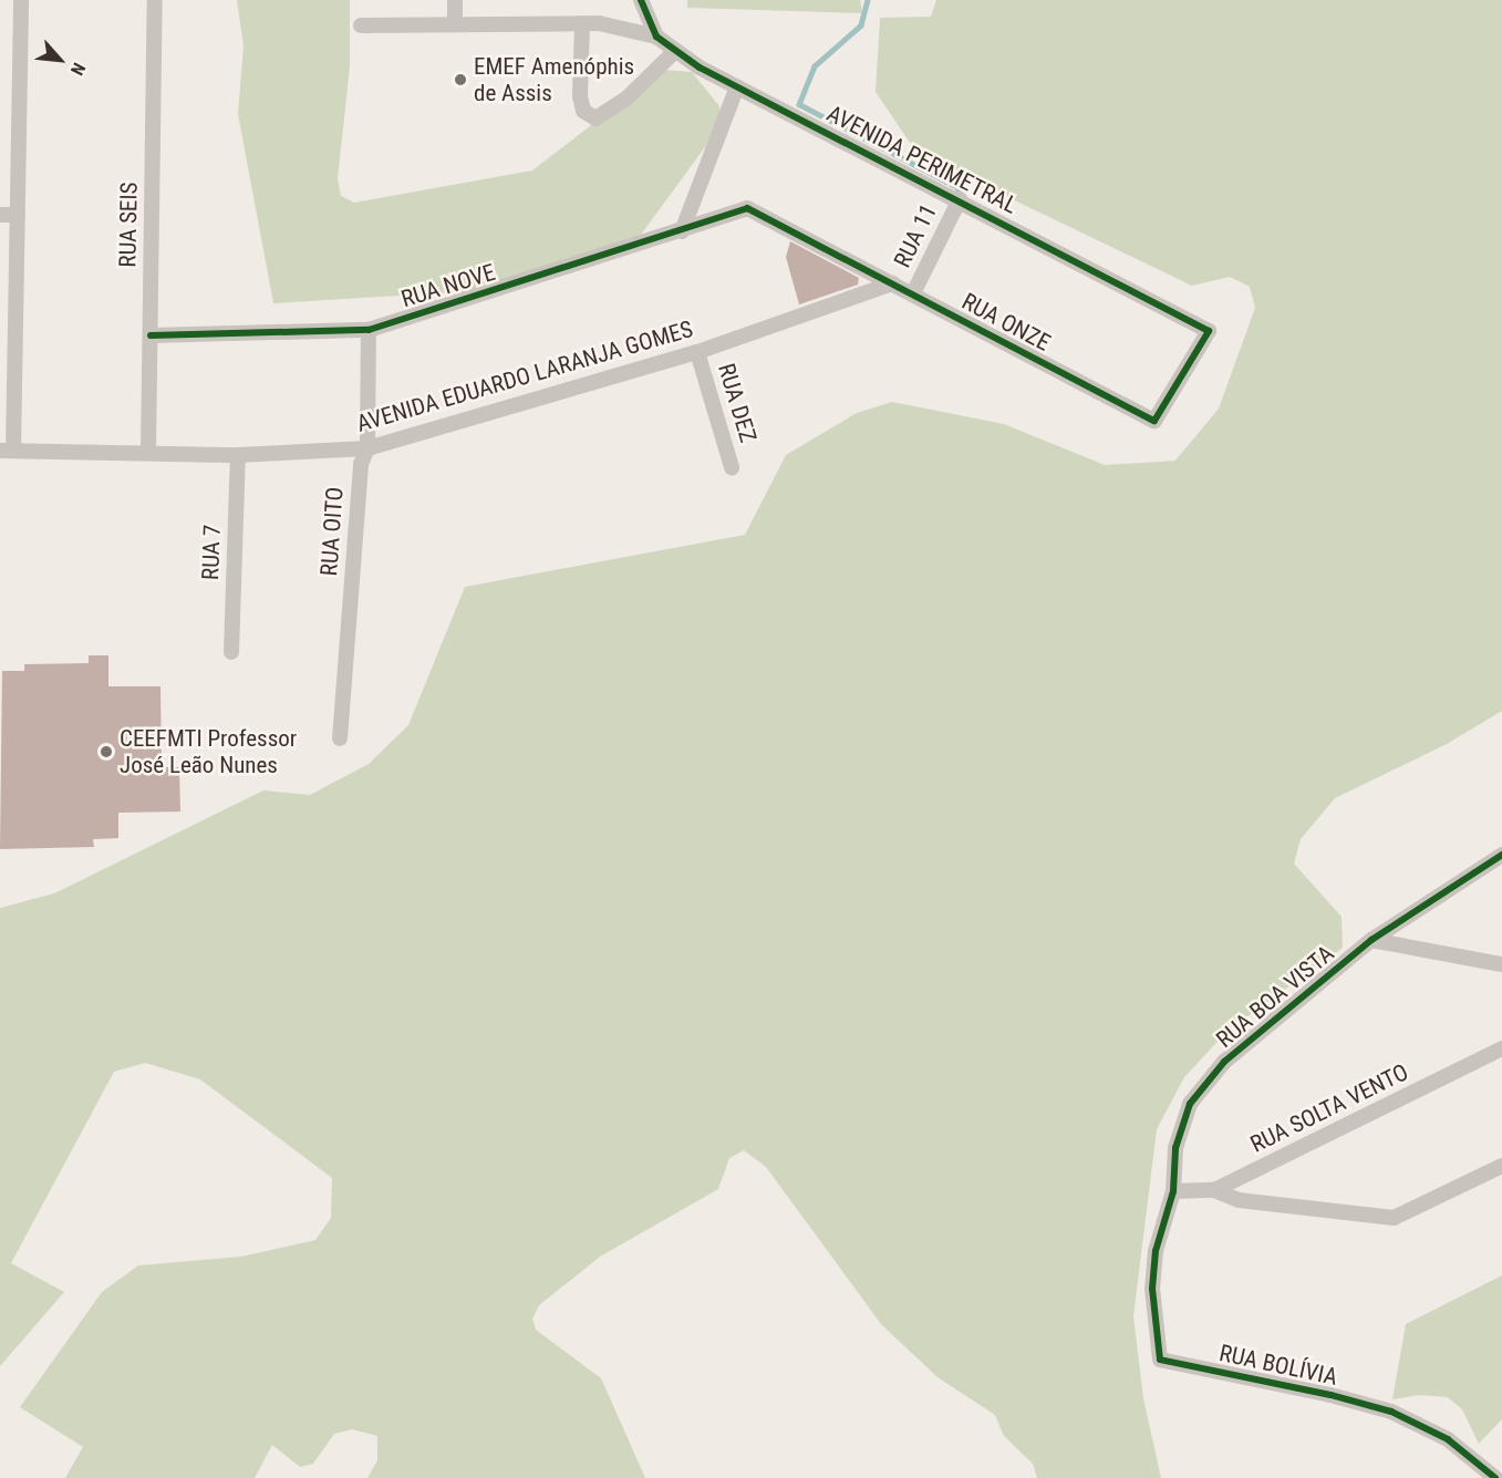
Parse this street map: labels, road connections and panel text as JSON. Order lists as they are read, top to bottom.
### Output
{
  "streets": {
    "street": [
      "AVENIDA PERIMETRAL",
      "RUA SEIS",
      "RUA 11",
      "RUA NOVE",
      "RUA ONZE",
      "AVENIDA EDUARDO LARANJA GOMES",
      "RUA DEZ",
      "RUA OITO",
      "RUA 7",
      "RUA BOA VISTA",
      "RUA SOLTA VENTO",
      "RUA BOLÍVIA"
    ]
  },
  "crossings": [
    ["AVENIDA PERIMETRAL", "RUA 11"],
    ["AVENIDA PERIMETRAL", "RUA ONZE"],
    ["RUA SEIS", "RUA NOVE"],
    ["RUA SEIS", "AVENIDA EDUARDO LARANJA GOMES"],
    ["RUA 11", "RUA ONZE"],
    ["RUA NOVE", "RUA ONZE"],
    ["RUA NOVE", "RUA OITO"],
    ["RUA ONZE", "AVENIDA EDUARDO LARANJA GOMES"],
    ["AVENIDA EDUARDO LARANJA GOMES", "RUA DEZ"],
    ["AVENIDA EDUARDO LARANJA GOMES", "RUA OITO"],
    ["AVENIDA EDUARDO LARANJA GOMES", "RUA 7"],
    ["RUA BOA VISTA", "RUA SOLTA VENTO"],
    ["RUA BOA VISTA", "RUA BOLÍVIA"]
  ],
  "places": ["EMEF Amenóphis de Assis", "CEEFMTI Professor José Leão Nunes"],
  "north": "bottom right"
}
